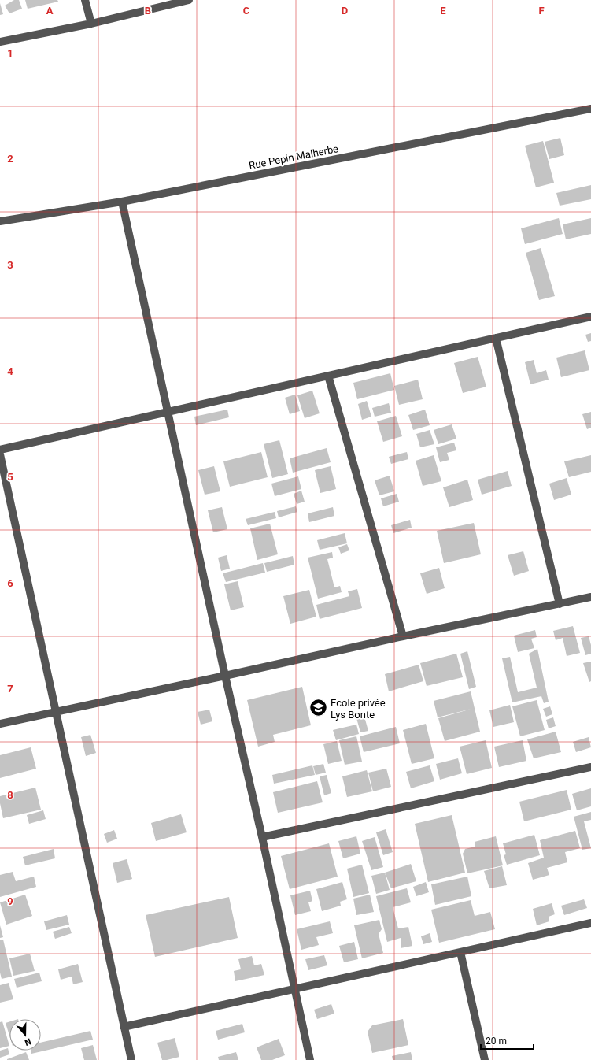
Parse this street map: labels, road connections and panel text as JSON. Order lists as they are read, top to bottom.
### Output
{
  "streets": {
    "street": ["Rue Pepin Malherbe"]
  },
  "places": {
    "school or university": ["Ecole privée Lys Bonte"]
  },
  "scale_bar": "20 m",
  "north": "bottom",
  "grid": {
    "columns": [
      "A",
      "B",
      "C",
      "D",
      "E",
      "F"
    ],
    "rows": [
      "1",
      "2",
      "3",
      "4",
      "5",
      "6",
      "7",
      "8",
      "9"
    ]
  }
}
